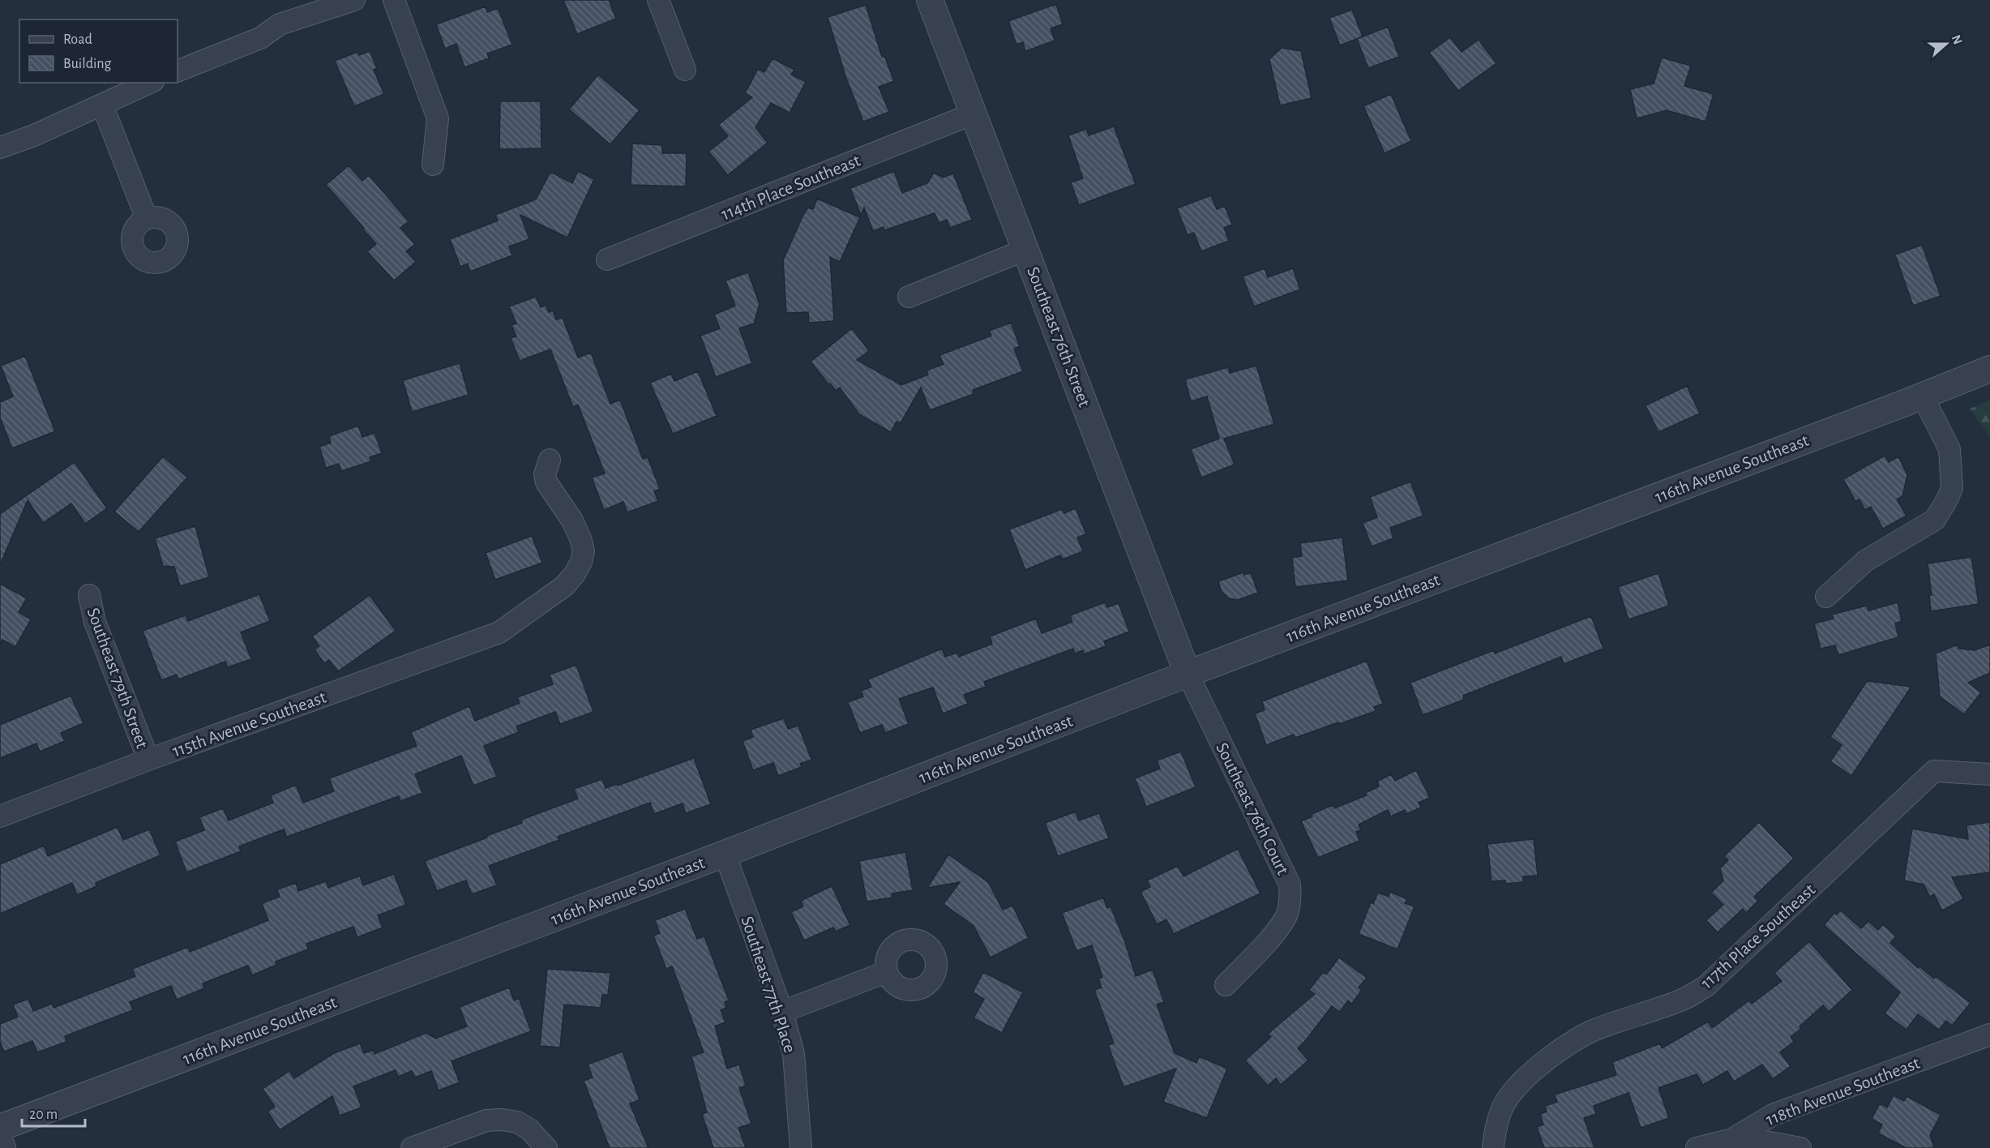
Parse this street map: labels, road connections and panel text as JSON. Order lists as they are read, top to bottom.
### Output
{
  "streets": {
    "street": [
      "114th Place Southeast",
      "Southeast 76th Street",
      "116th Avenue Southeast",
      "Southeast 79th Street",
      "115th Avenue Southeast",
      "Southeast 76th Court",
      "117th Place Southeast",
      "Southeast 77th Place",
      "118th Avenue Southeast"
    ]
  },
  "crossings": [
    ["114th Place Southeast", "Southeast 76th Street"],
    ["Southeast 76th Street", "116th Avenue Southeast"],
    ["Southeast 76th Street", "Southeast 76th Court"],
    ["116th Avenue Southeast", "Southeast 76th Court"],
    ["116th Avenue Southeast", "Southeast 77th Place"],
    ["Southeast 79th Street", "115th Avenue Southeast"]
  ],
  "legend": ["Road", "Building"],
  "scale_bar": "20 m",
  "north": "right"
}
